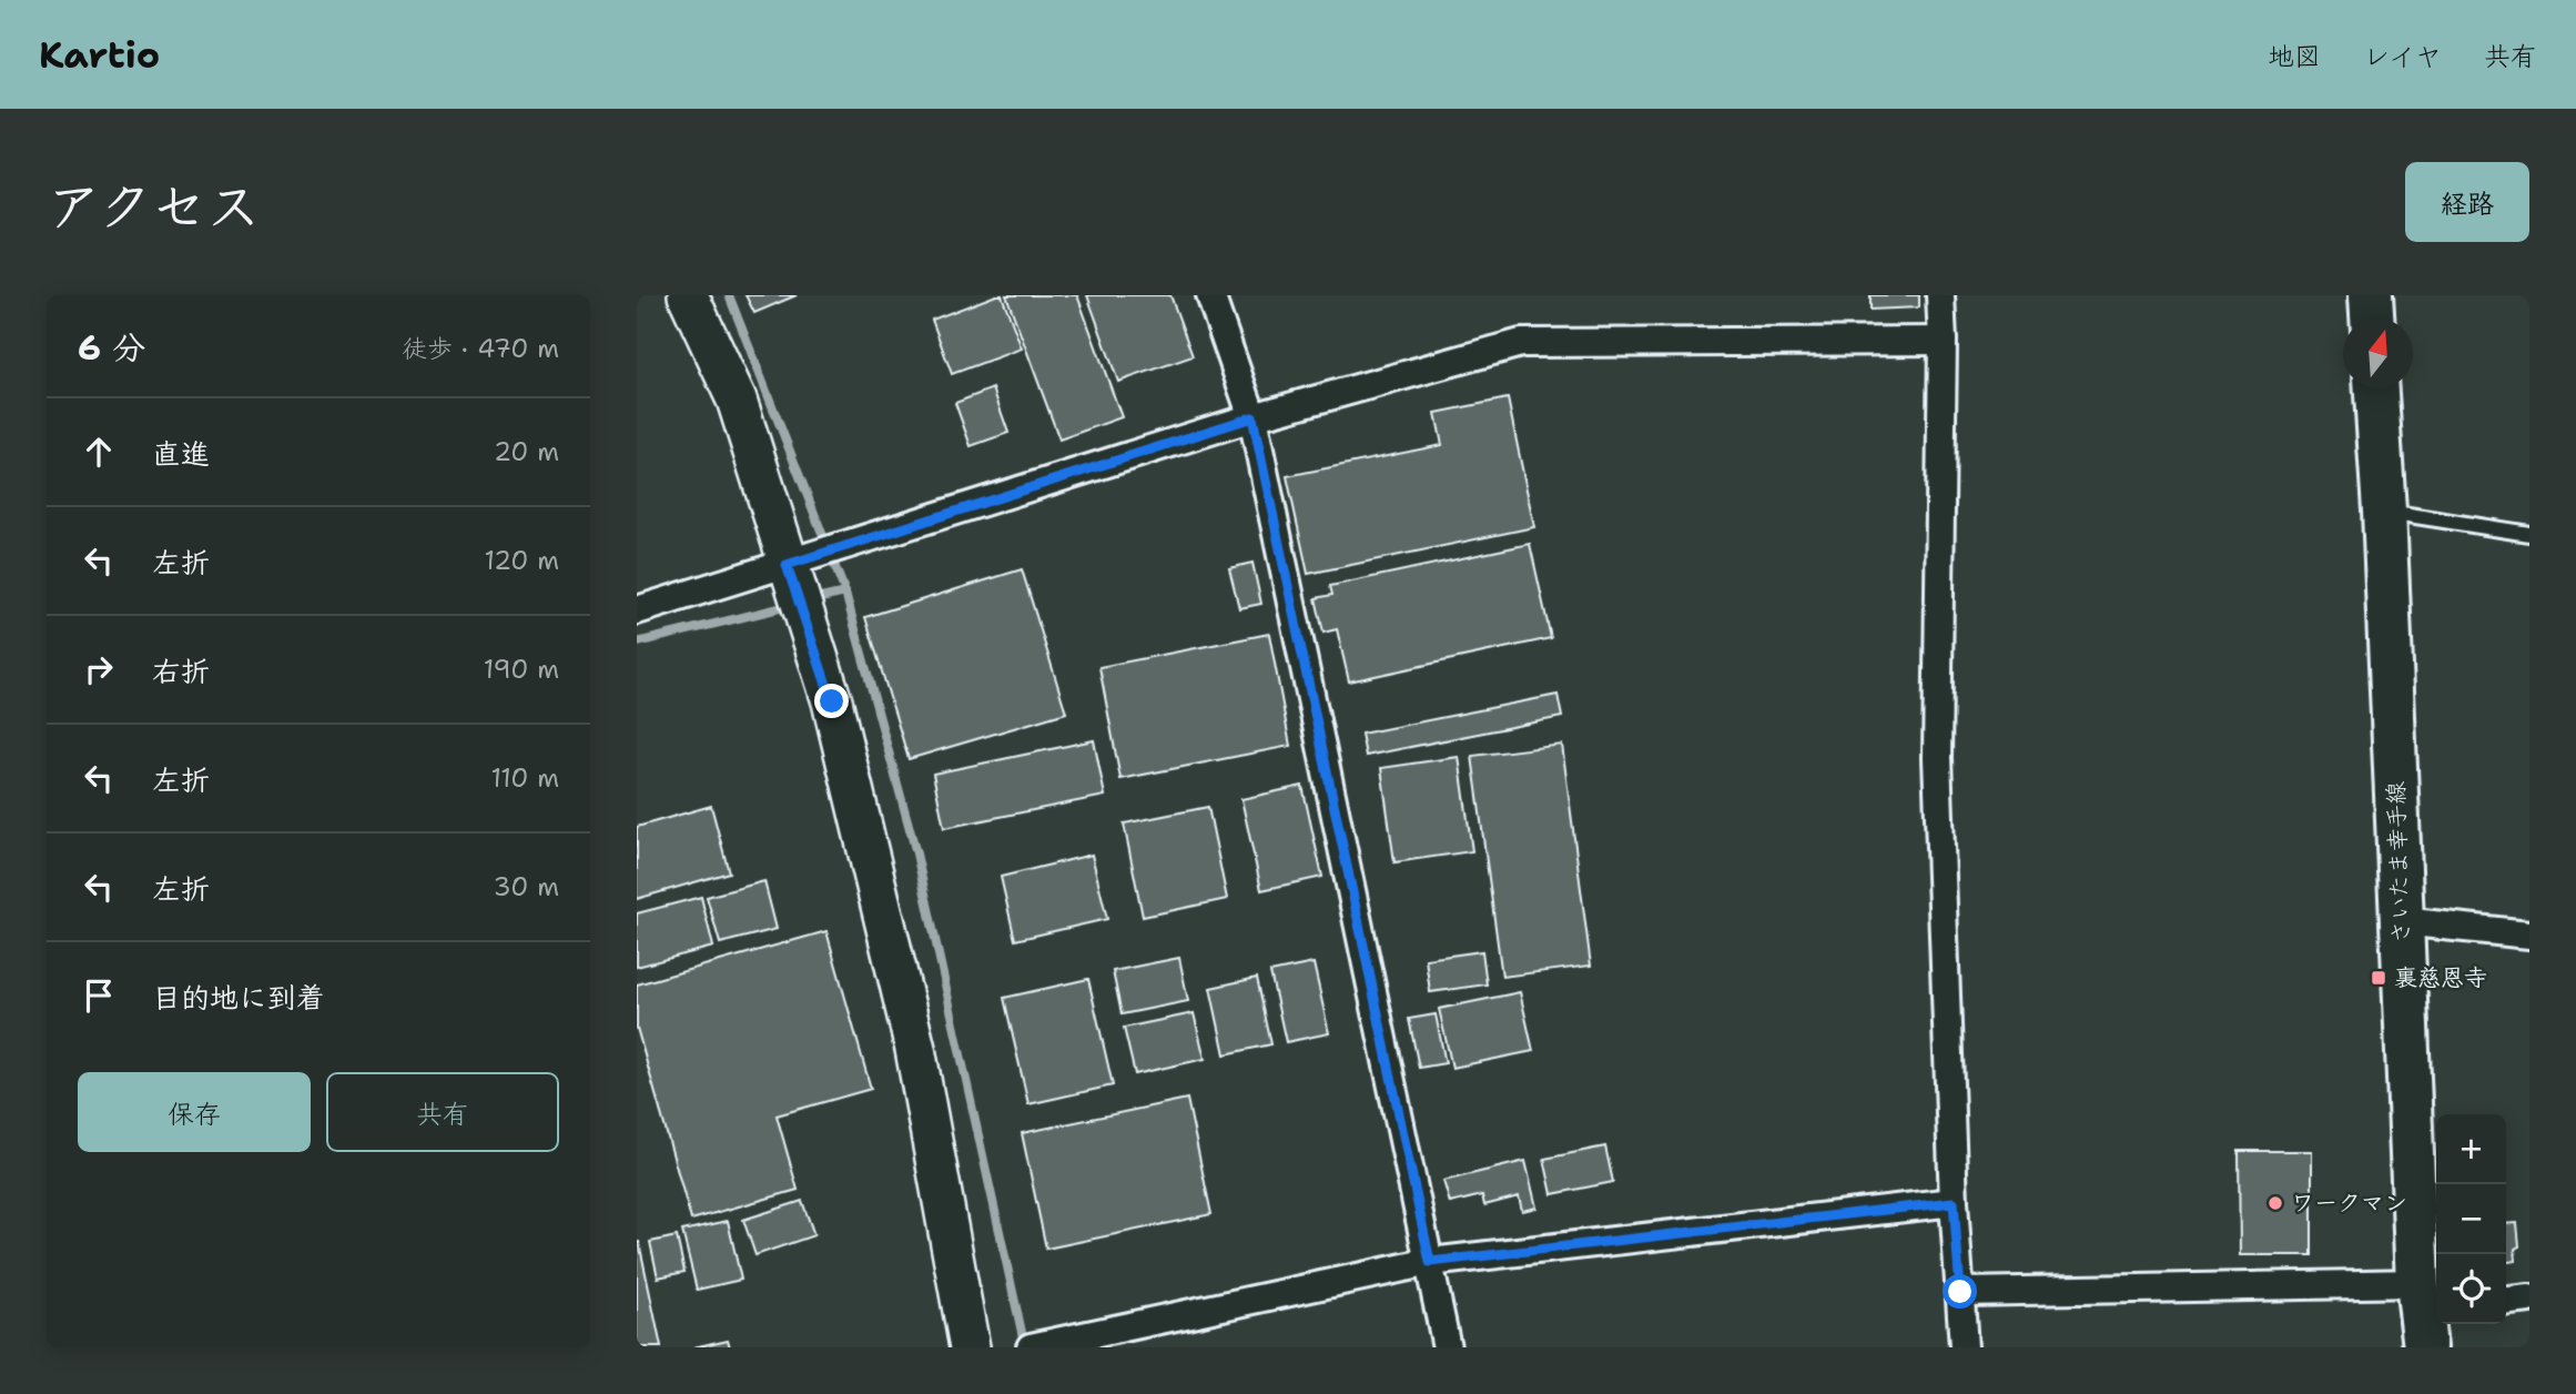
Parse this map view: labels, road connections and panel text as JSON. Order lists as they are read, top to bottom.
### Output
{
  "streets": {
    "main road": ["さいたま幸手線"]
  },
  "places": {
    "transit": ["裏慈恩寺"],
    "other": ["ワークマン"]
  },
  "north": "top",
  "page": {
    "header": "Kartio",
    "nav": ["地図", "レイヤ", "共有"],
    "title": "アクセス",
    "buttons": [
      "経路",
      ["保存", "共有"]
    ],
    "heading": ["6 分", "徒歩 · 470 m"],
    "list": [
      ["直進", "20 m"],
      ["左折", "120 m"],
      ["右折", "190 m"],
      ["左折", "110 m"],
      ["左折", "30 m"],
      "目的地に到着"
    ],
    "map_buttons": ["+", "−"]
  }
}
